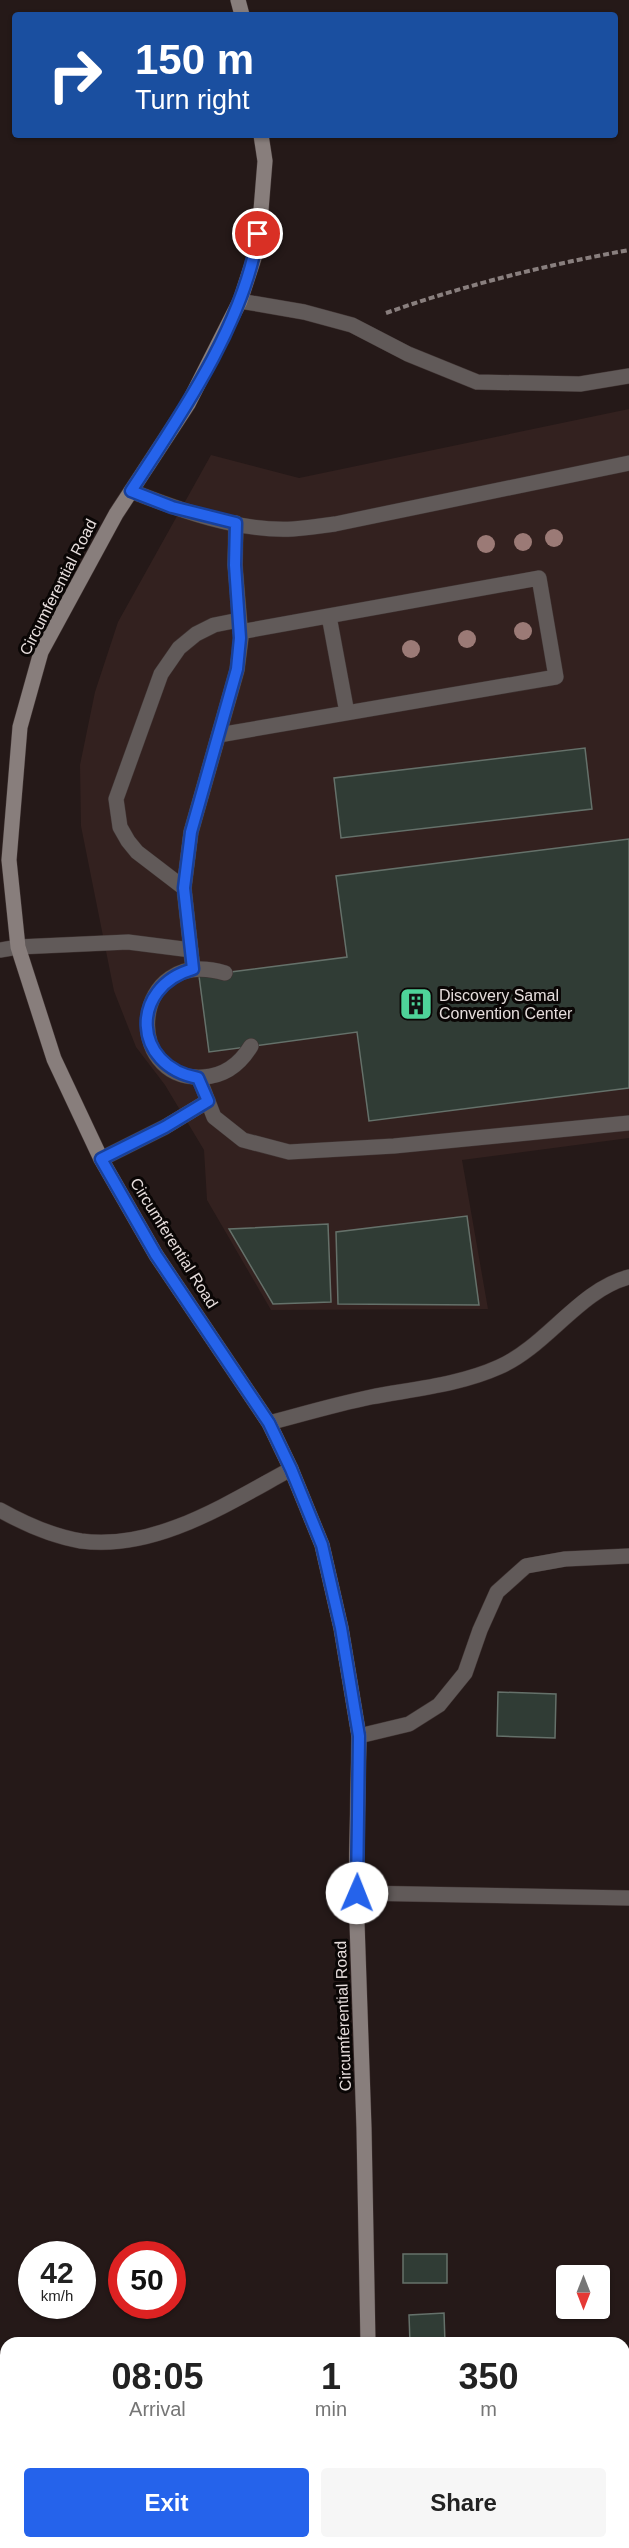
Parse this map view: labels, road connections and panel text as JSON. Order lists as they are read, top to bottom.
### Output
{
  "streets": {
    "main road": ["Circumferential Road"]
  },
  "places": {
    "building": ["Discovery Samal Convention Center"]
  },
  "north": "bottom",
  "page": {
    "turn": ["150 m", "Turn right"],
    "speed": "42 km/h",
    "limit": "50",
    "eta": [
      "08:05",
      "Arrival",
      "1",
      "min",
      "350",
      "m"
    ],
    "buttons": ["Exit", "Share"]
  }
}
